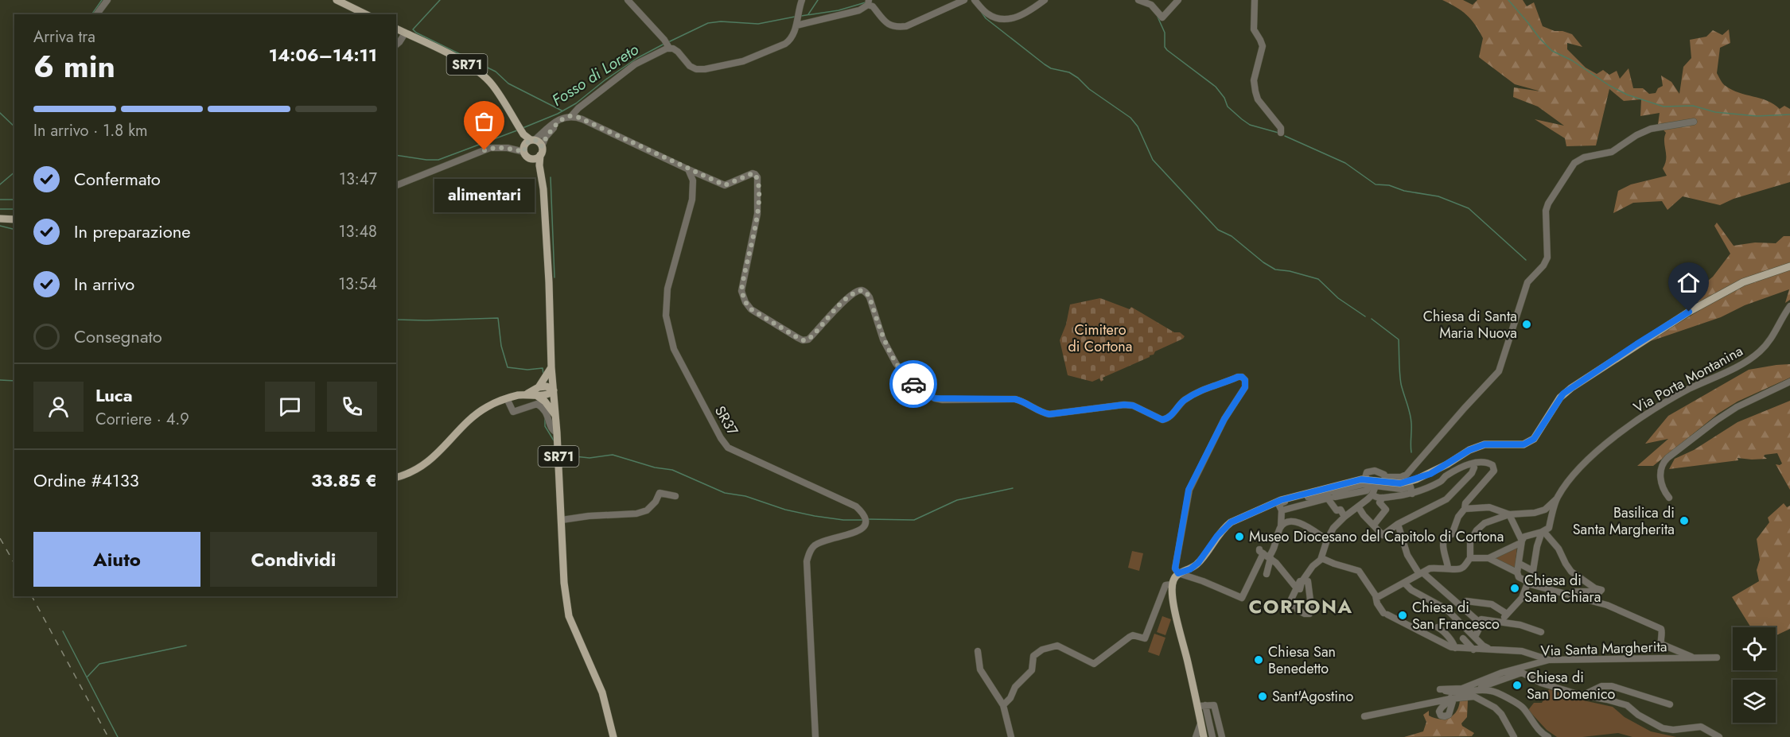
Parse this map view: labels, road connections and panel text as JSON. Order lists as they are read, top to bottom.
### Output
{
  "streets": {
    "main road": ["SR71"],
    "street": ["Via Porta Montanina", "SR37", "Via Santa Margherita"]
  },
  "districts": ["CORTONA"],
  "water": ["Fosso di Loreto"],
  "parks": ["Cimitero di Cortona"],
  "places": [
    "alimentari",
    "Chiesa di Santa Maria Nuova",
    "Basilica di Santa Margherita",
    "Museo Diocesano del Capitolo di Cortona",
    "Chiesa di Santa Chiara",
    "Chiesa di San Francesco",
    "Chiesa San Benedetto",
    "Chiesa di San Domenico",
    "Sant'Agostino"
  ],
  "page": {
    "heading": ["6 min", "Arriva tra", "14:06–14:11"],
    "panel": [
      "Luca",
      "Corriere · 4.9",
      "Ordine #4133",
      "33.85 €"
    ],
    "bar": "In arrivo · 1.8 km",
    "list": [
      ["Confermato", "13:47"],
      ["In preparazione", "13:48"],
      ["In arrivo", "13:54"],
      "Consegnato"
    ],
    "bubble": "alimentari",
    "buttons": ["Aiuto", "Condividi"]
  }
}
